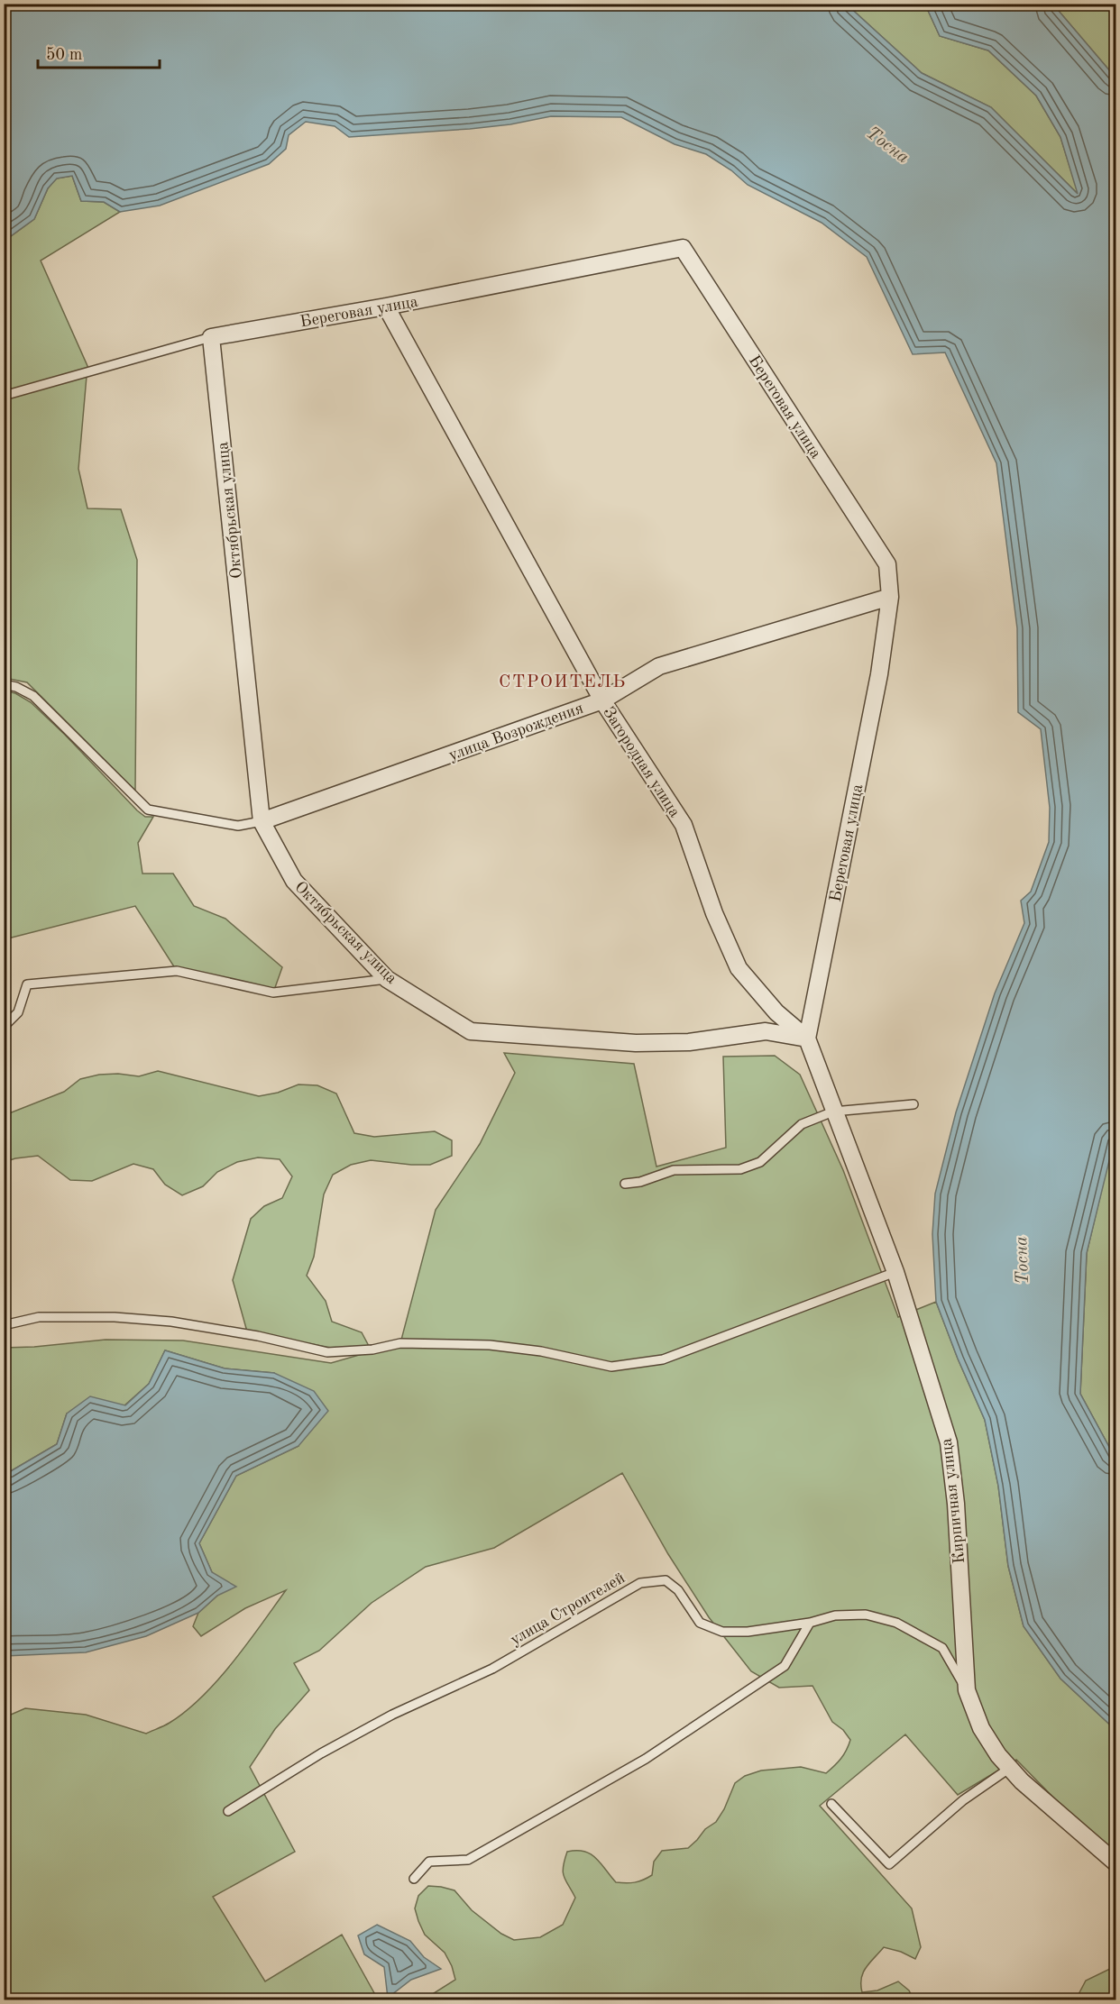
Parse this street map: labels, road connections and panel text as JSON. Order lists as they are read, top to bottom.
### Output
{
  "streets": {
    "street": [
      "Береговая улица",
      "Октябрьская улица",
      "улица Возрождения",
      "Загородная улица",
      "Кирпичная улица"
    ],
    "lane": ["улица Строителей"]
  },
  "crossings": [
    ["Береговая улица", "Октябрьская улица"],
    ["Береговая улица", "улица Возрождения"],
    ["Береговая улица", "Загородная улица"],
    ["Береговая улица", "Кирпичная улица"],
    ["Октябрьская улица", "улица Возрождения"],
    ["Октябрьская улица", "Загородная улица"],
    ["Октябрьская улица", "Кирпичная улица"],
    ["улица Возрождения", "Загородная улица"],
    ["Загородная улица", "Кирпичная улица"],
    ["Кирпичная улица", "улица Строителей"]
  ],
  "districts": ["СТРОИТЕЛЬ"],
  "water": ["Тосна"],
  "scale_bar": "50 m"
}
